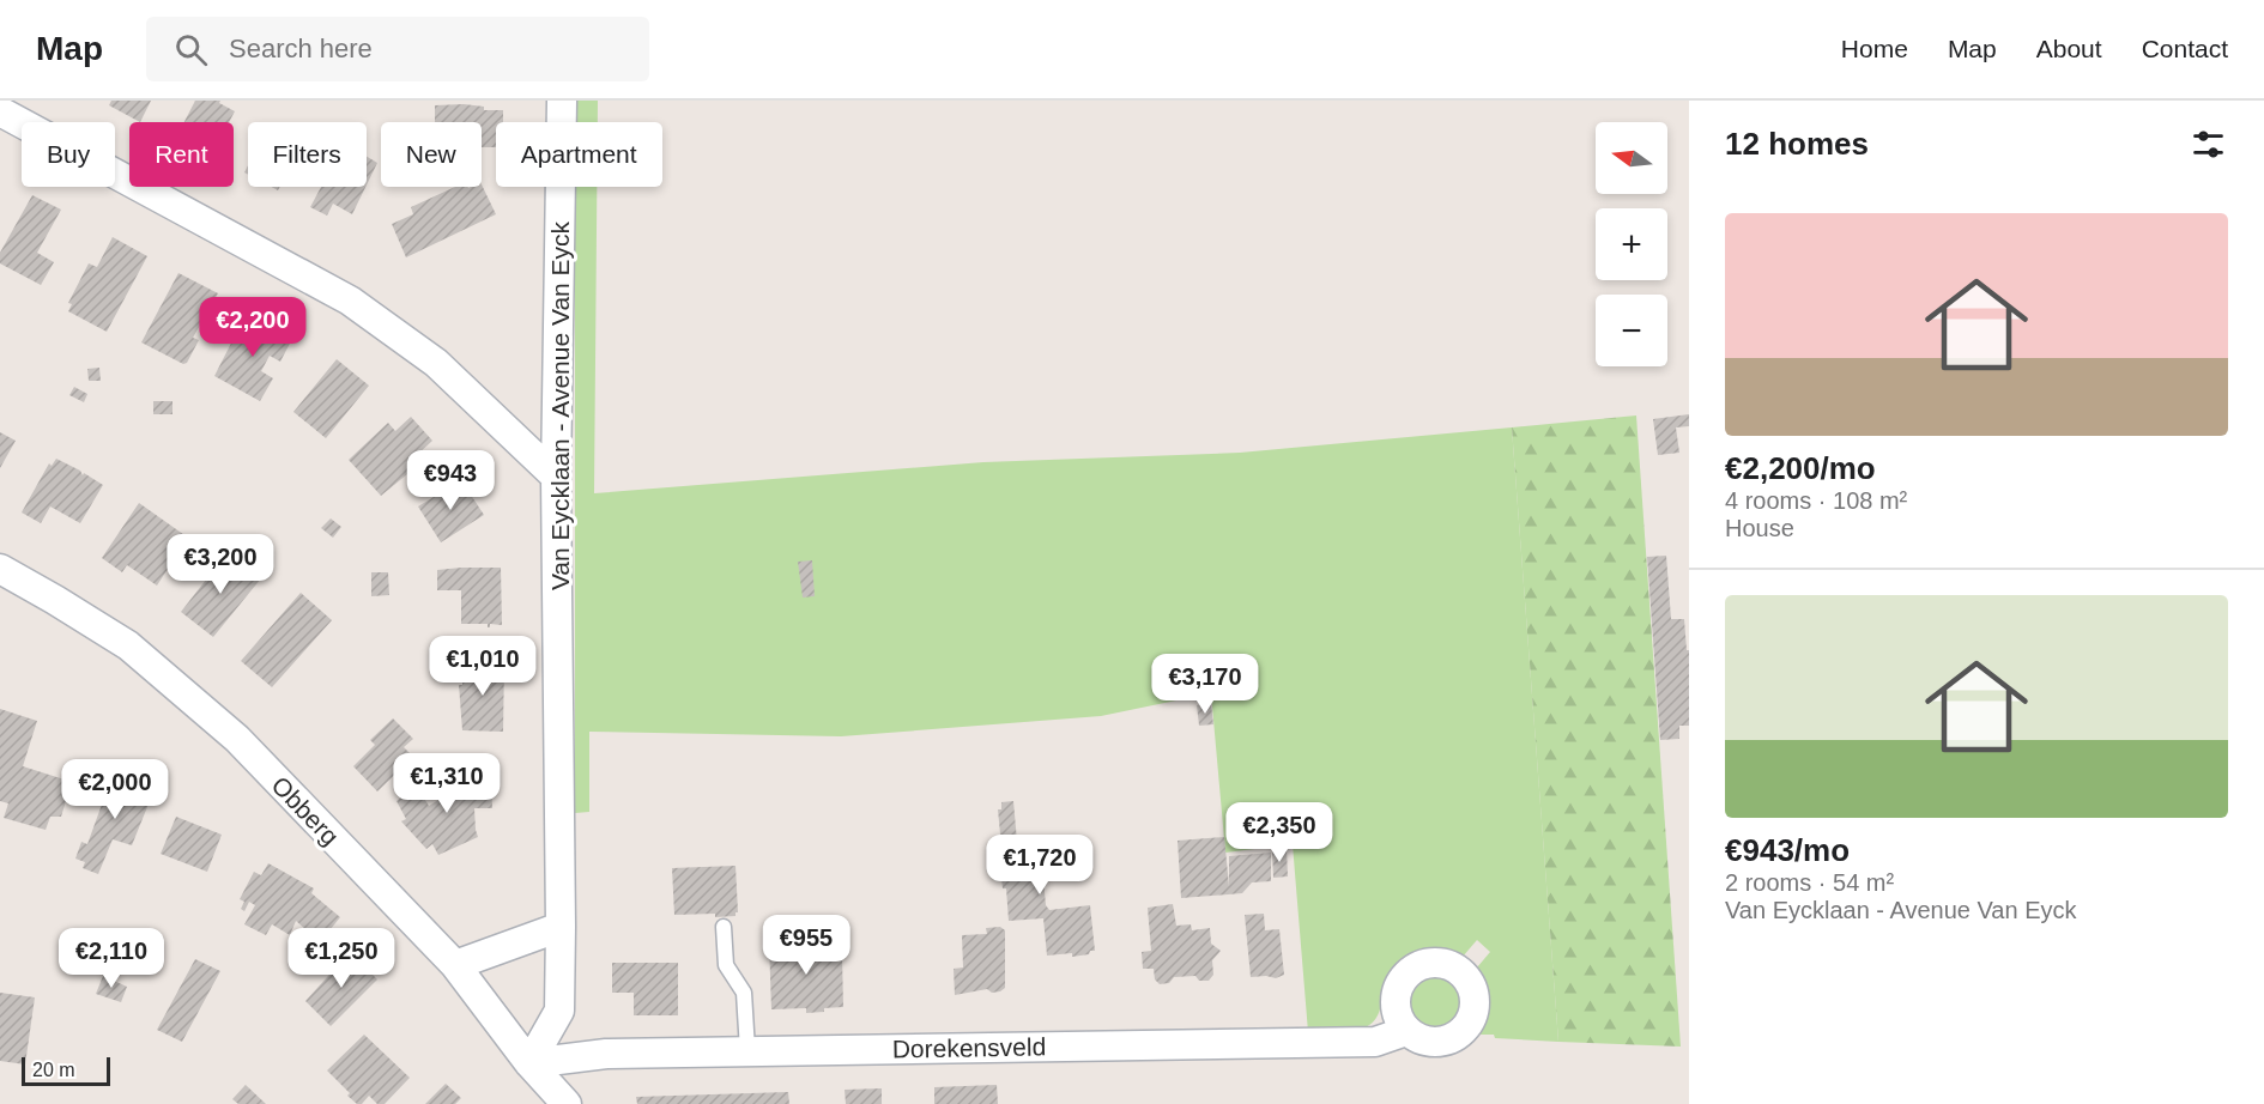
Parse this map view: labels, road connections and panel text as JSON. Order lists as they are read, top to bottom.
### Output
{
  "streets": {
    "street": ["Van Eycklaan - Avenue Van Eyck", "Obberg", "Dorekensveld"]
  },
  "crossings": [
    ["Van Eycklaan - Avenue Van Eyck", "Obberg"],
    ["Van Eycklaan - Avenue Van Eyck", "Dorekensveld"],
    ["Obberg", "Dorekensveld"]
  ],
  "scale_bar": "20 m",
  "north": "left",
  "page": {
    "header": "Map",
    "search": "Search here",
    "nav": [
      "Home",
      "Map",
      "About",
      "Contact"
    ],
    "heading": "12 homes",
    "map_buttons": ["+", "−"],
    "chip": [
      "Buy",
      "Rent",
      "Filters",
      "New",
      "Apartment"
    ],
    "list": [
      {
        "name": "€2,200/mo",
        "note": "4 rooms · 108 m² · House"
      },
      {
        "name": "€943/mo",
        "note": "2 rooms · 54 m² · Van Eycklaan - Avenue Van Eyck"
      }
    ],
    "price": [
      "€2,200",
      "€943",
      "€3,200",
      "€1,010",
      "€3,170",
      "€1,310",
      "€2,000",
      "€2,350",
      "€1,720",
      "€955",
      "€2,110",
      "€1,250"
    ],
    "scale": "20 m"
  }
}
